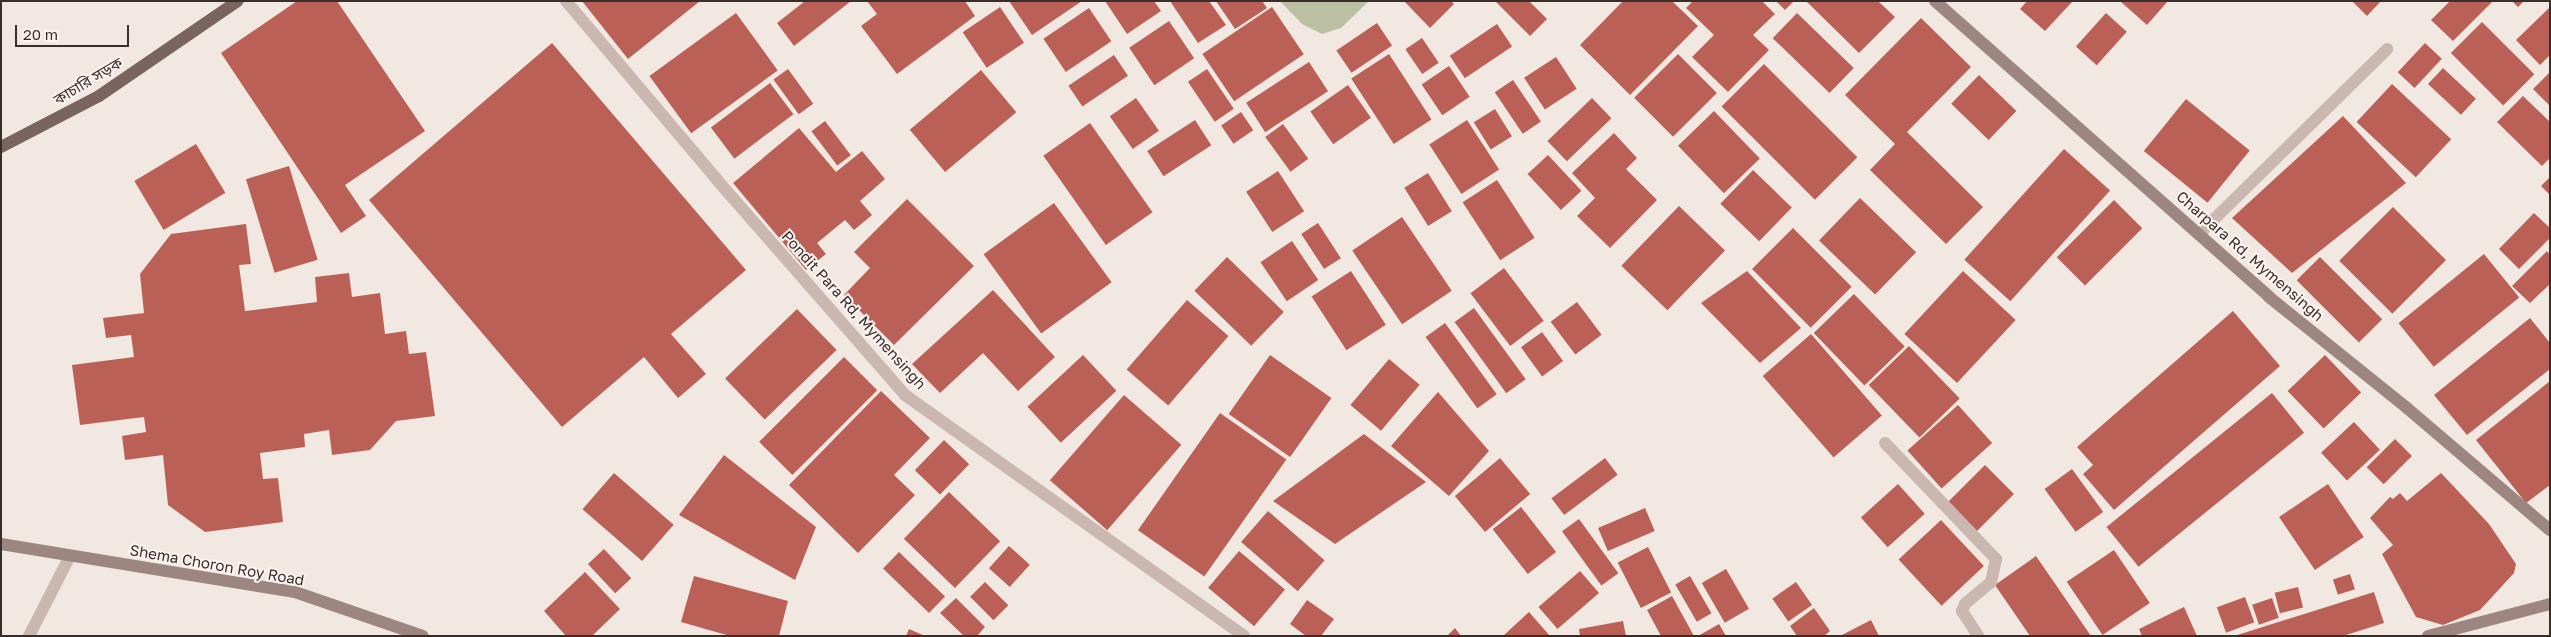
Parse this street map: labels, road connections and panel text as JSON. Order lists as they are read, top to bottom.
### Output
{
  "streets": {
    "main road": ["কাচারি সড়ক", "Charpara Rd, Mymensingh", "Shema Choron Roy Road"],
    "street": ["Pondit Para Rd, Mymensingh"]
  },
  "scale_bar": "20 m"
}
